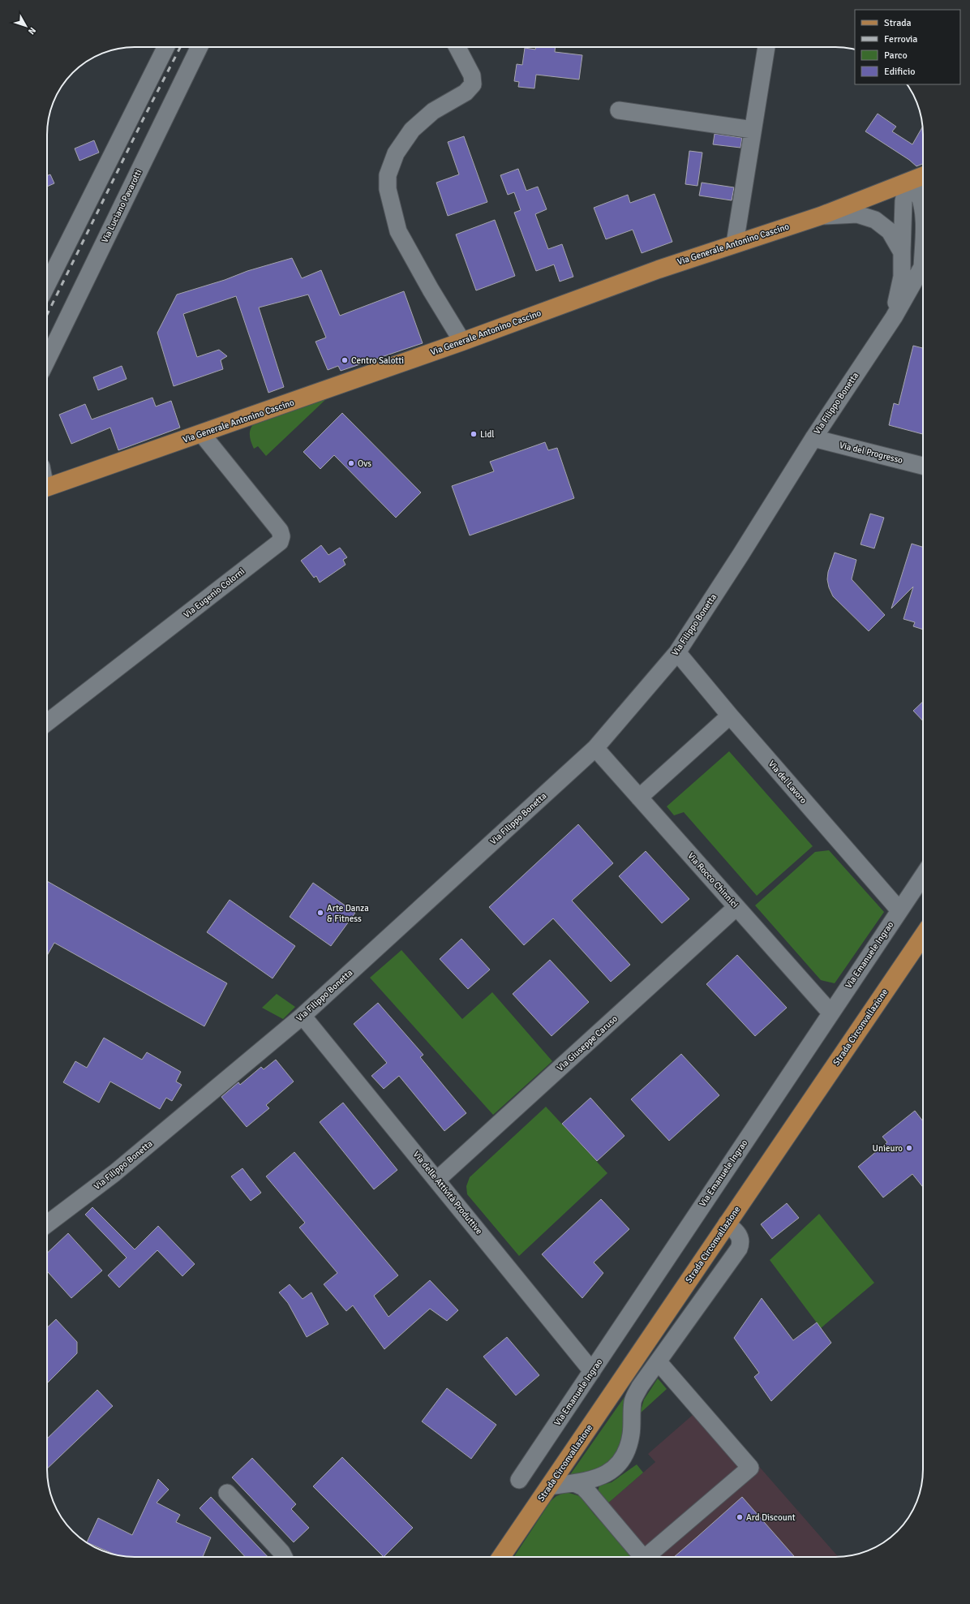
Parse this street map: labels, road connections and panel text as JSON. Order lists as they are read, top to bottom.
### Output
{
  "streets": {
    "main road": ["Via Generale Antonino Cascino", "Strada Circonvallazione"],
    "street": [
      "Via Luciano Pavarotti",
      "Via Filippo Bonetta",
      "Via del Progresso",
      "Via Eugenio Colorni",
      "Via del Lavoro",
      "Via Rocco Chinnici",
      "Via Emanuele Ingrao",
      "Via Giuseppe Caruso",
      "Via delle Attività Produttive"
    ]
  },
  "crossings": [
    ["Via Generale Antonino Cascino", "Via Eugenio Colorni"],
    ["Via Filippo Bonetta", "Via del Progresso"],
    ["Via Filippo Bonetta", "Via del Lavoro"],
    ["Via Filippo Bonetta", "Via Rocco Chinnici"],
    ["Via Filippo Bonetta", "Via delle Attività Produttive"],
    ["Via del Lavoro", "Via Emanuele Ingrao"],
    ["Via Rocco Chinnici", "Via Emanuele Ingrao"],
    ["Via Rocco Chinnici", "Via Giuseppe Caruso"],
    ["Via Emanuele Ingrao", "Via delle Attività Produttive"],
    ["Via Giuseppe Caruso", "Via delle Attività Produttive"]
  ],
  "places": [
    "Centro Salotti",
    "Lidl",
    "Ovs",
    "Arte Danza & Fitness",
    "Unieuro",
    "Ard Discount"
  ],
  "legend": [
    "Strada",
    "Ferrovia",
    "Parco",
    "Edificio"
  ],
  "north": "bottom right"
}
